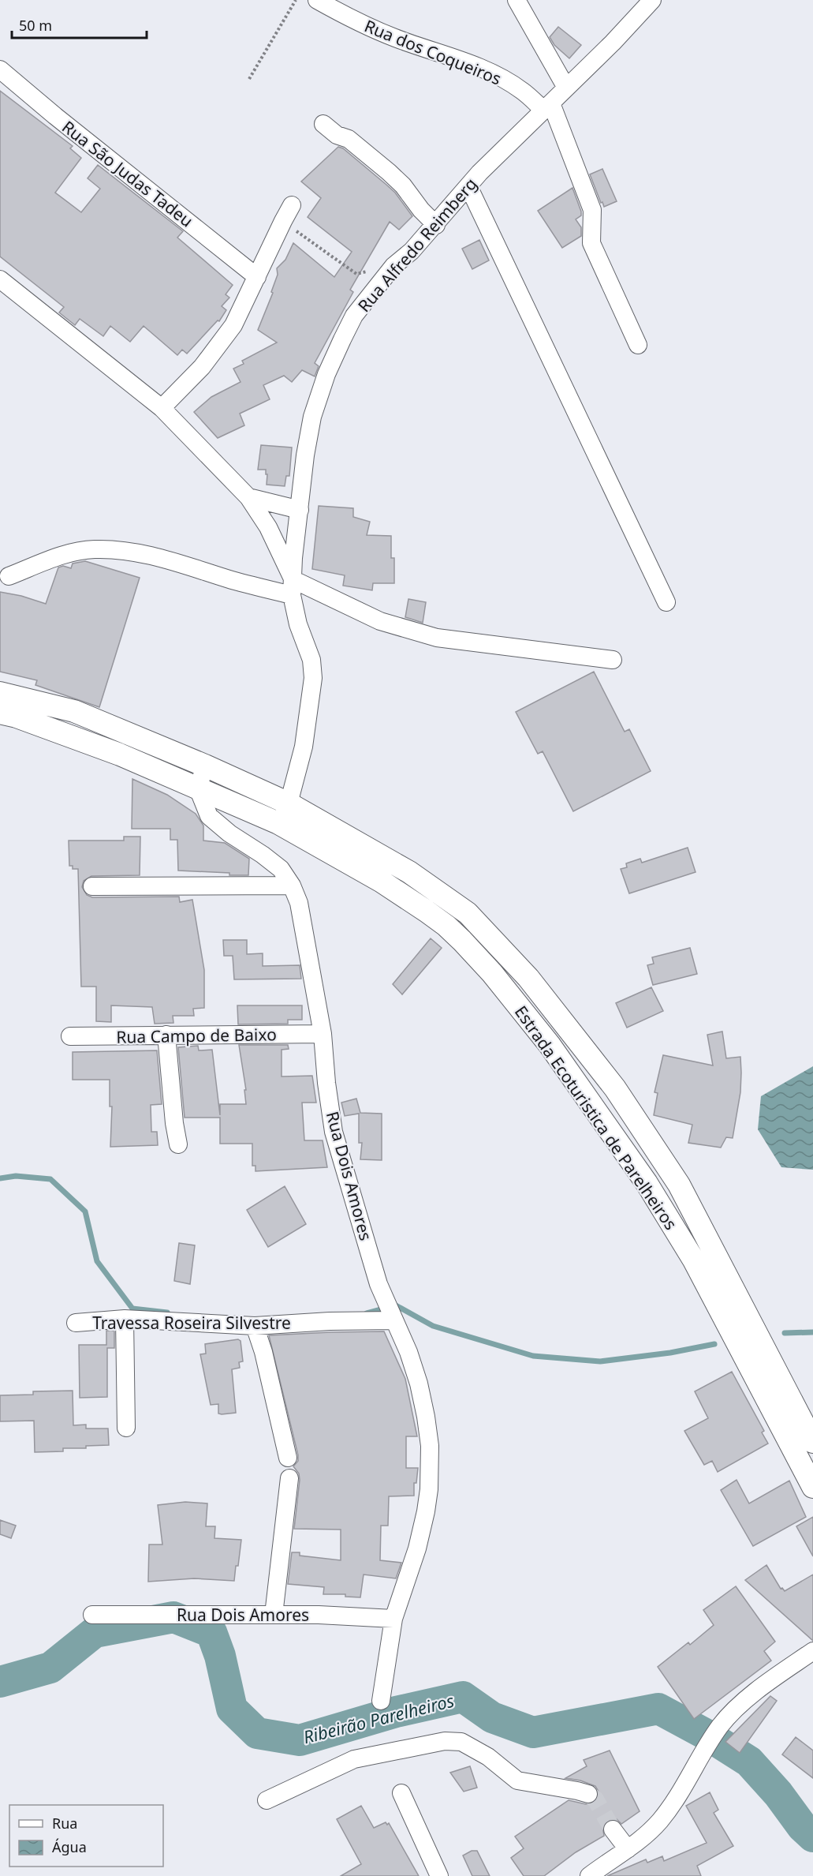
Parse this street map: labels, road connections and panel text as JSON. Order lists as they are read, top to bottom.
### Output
{
  "streets": {
    "main road": ["Estrada Ecoturistica de Parelheiros"],
    "street": [
      "Rua dos Coqueiros",
      "Rua São Judas Tadeu",
      "Rua Alfredo Reimberg",
      "Rua Campo de Baixo",
      "Rua Dois Amores",
      "Travessa Roseira Silvestre"
    ]
  },
  "crossings": [
    ["Rua dos Coqueiros", "Rua Alfredo Reimberg"],
    ["Rua Campo de Baixo", "Rua Dois Amores"],
    ["Estrada Ecoturistica de Parelheiros", "Rua Dois Amores"],
    ["Rua Dois Amores", "Travessa Roseira Silvestre"]
  ],
  "water": ["Ribeirão Parelheiros"],
  "legend": ["Rua", "Água"],
  "scale_bar": "50 m"
}
